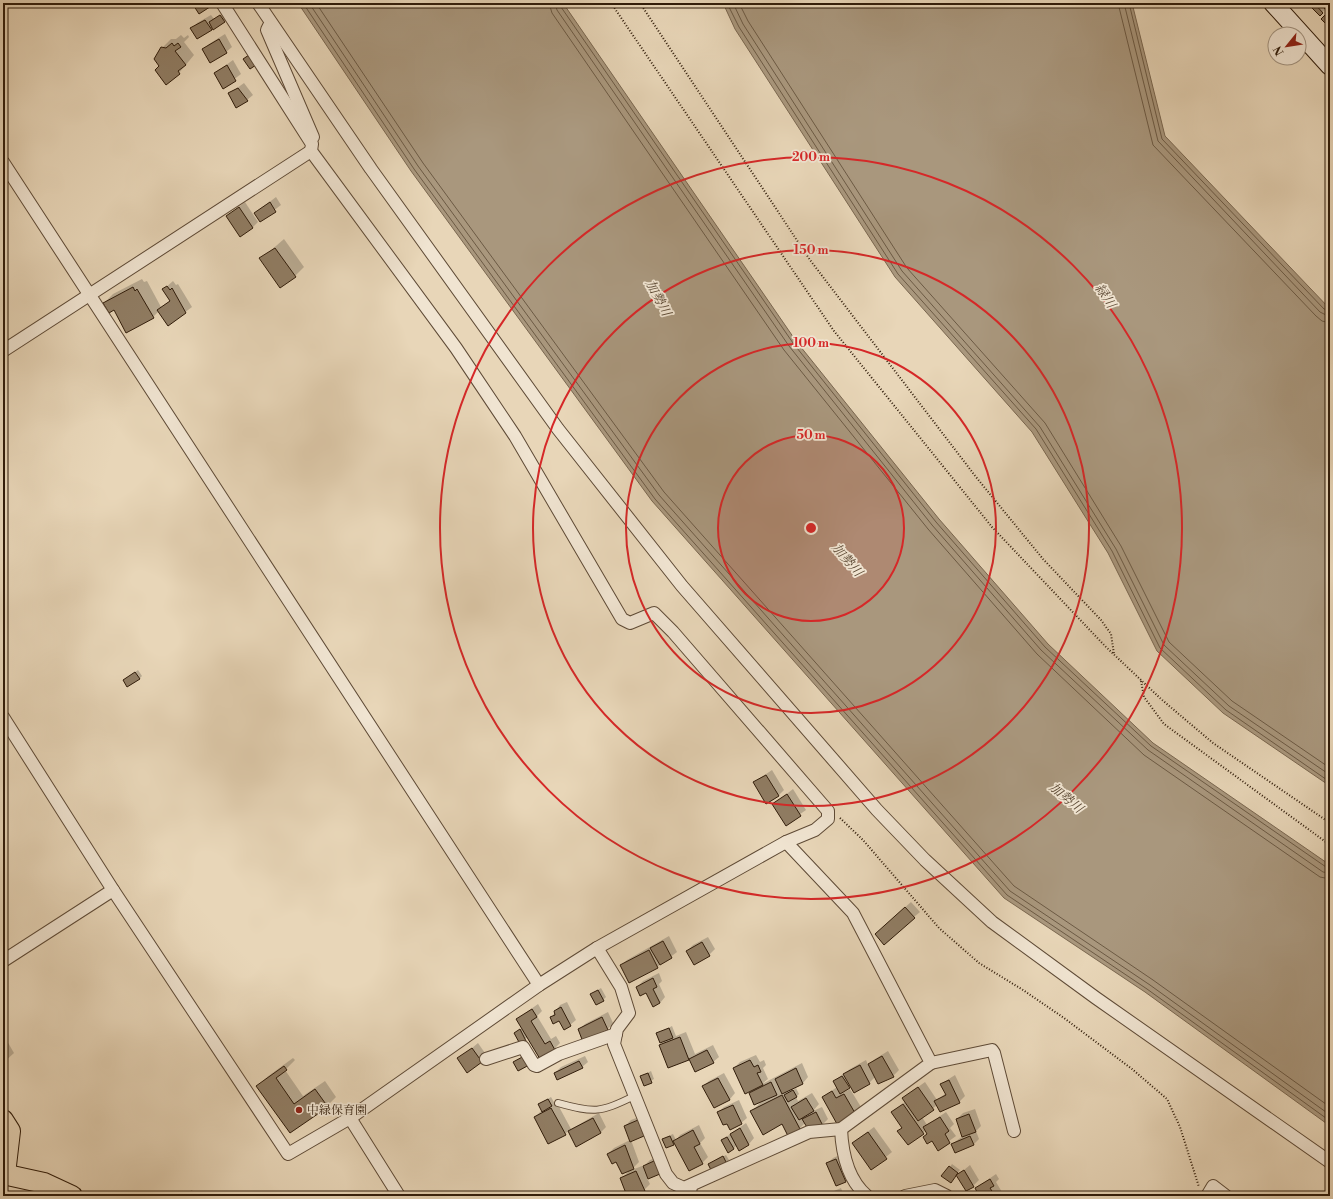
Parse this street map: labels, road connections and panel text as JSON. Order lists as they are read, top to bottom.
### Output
{
  "water": ["緑川", "加勢川"],
  "places": ["中緑保育園"],
  "north": "bottom left",
  "rings": [
    "200 m",
    "150 m",
    "100 m",
    "50 m"
  ]
}
